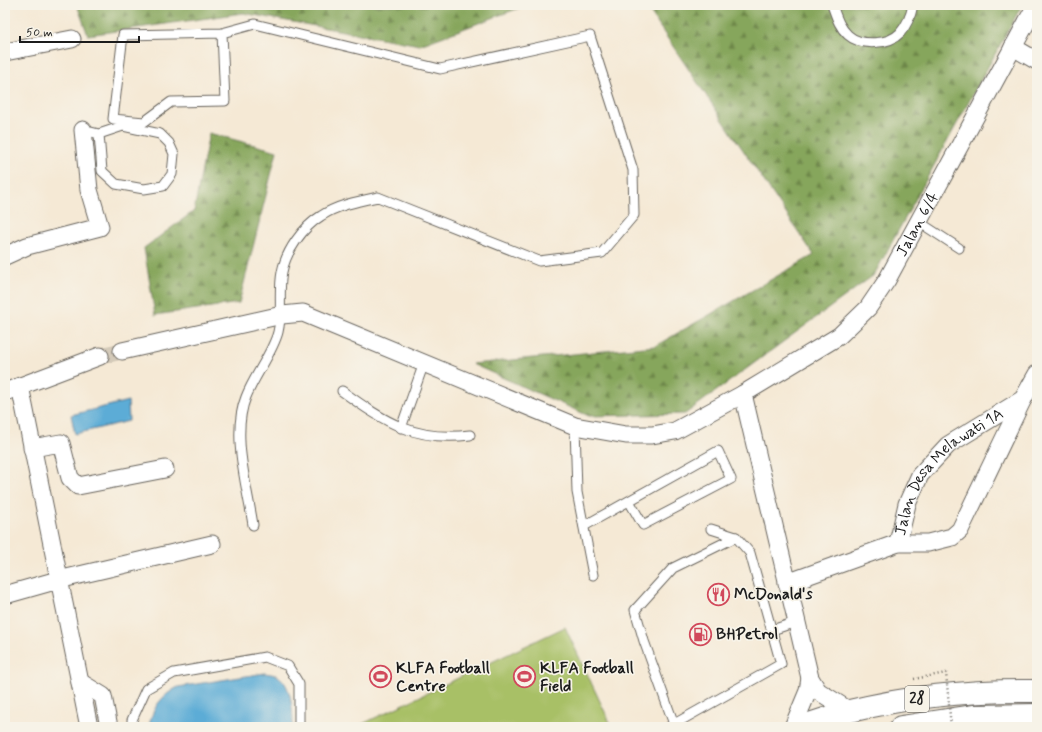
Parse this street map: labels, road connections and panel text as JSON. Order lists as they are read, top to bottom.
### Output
{
  "streets": {
    "highway": ["28"],
    "street": ["Jalan 6/4", "Jalan Desa Melawati 1A"]
  },
  "places": {
    "restaurant": ["McDonald's"],
    "fuel station": ["BHPetrol"],
    "sports": ["KLFA Football Centre", "KLFA Football Field"]
  },
  "scale_bar": "50 m"
}
